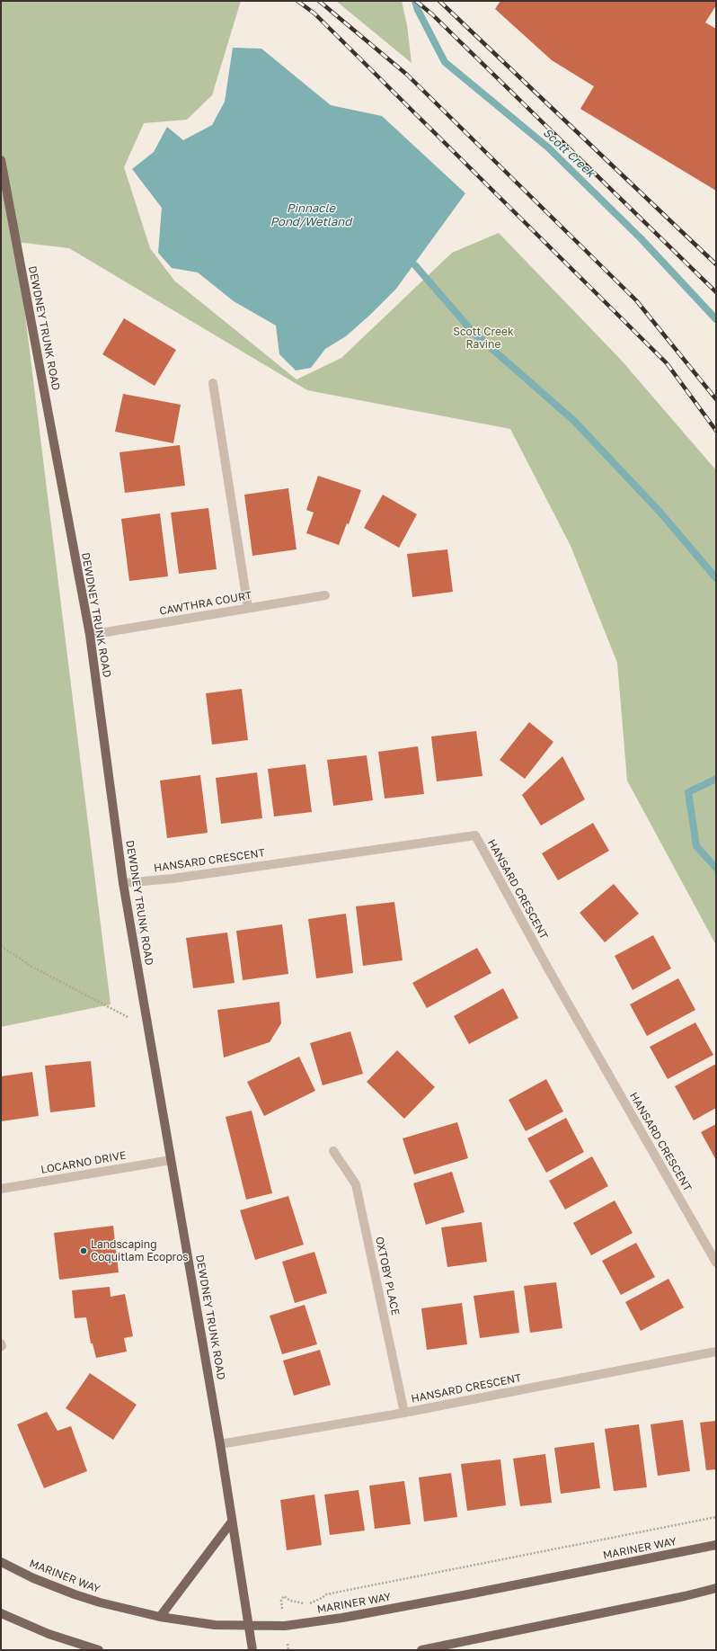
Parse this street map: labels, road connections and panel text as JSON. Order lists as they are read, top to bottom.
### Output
{
  "streets": {
    "main road": ["DEWDNEY TRUNK ROAD", "MARINER WAY"],
    "street": [
      "CAWTHRA COURT",
      "HANSARD CRESCENT",
      "LOCARNO DRIVE",
      "OXTOBY PLACE"
    ]
  },
  "crossings": [
    ["DEWDNEY TRUNK ROAD", "CAWTHRA COURT"],
    ["DEWDNEY TRUNK ROAD", "HANSARD CRESCENT"],
    ["DEWDNEY TRUNK ROAD", "LOCARNO DRIVE"],
    ["DEWDNEY TRUNK ROAD", "MARINER WAY"],
    ["HANSARD CRESCENT", "OXTOBY PLACE"]
  ],
  "water": ["Scott Creek", "Pinnacle Pond/Wetland"],
  "parks": ["Scott Creek Ravine"],
  "places": ["Landscaping Coquitlam Ecopros"]
}
